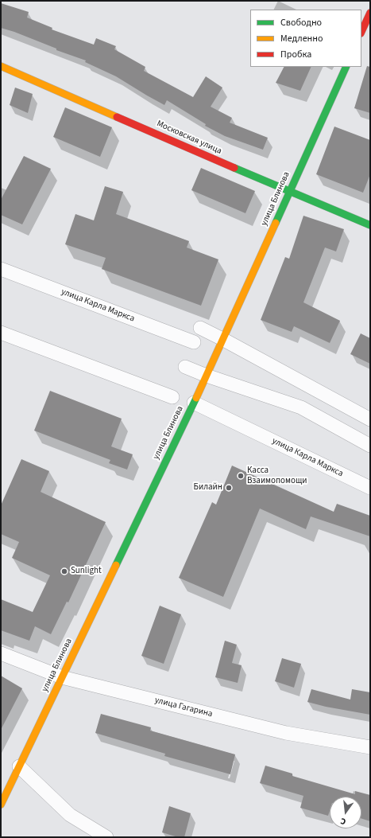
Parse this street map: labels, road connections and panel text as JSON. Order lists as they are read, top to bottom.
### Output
{
  "streets": {
    "main road": ["Московская улица", "улица Блинова"],
    "street": ["улица Карла Маркса", "улица Гагарина"]
  },
  "crossings": [
    ["Московская улица", "улица Блинова"],
    ["улица Блинова", "улица Карла Маркса"],
    ["улица Блинова", "улица Гагарина"]
  ],
  "places": ["Касса Взаимопомощи", "Билайн", "Sunlight"],
  "legend": ["Свободно", "Медленно", "Пробка"],
  "north": "bottom"
}
